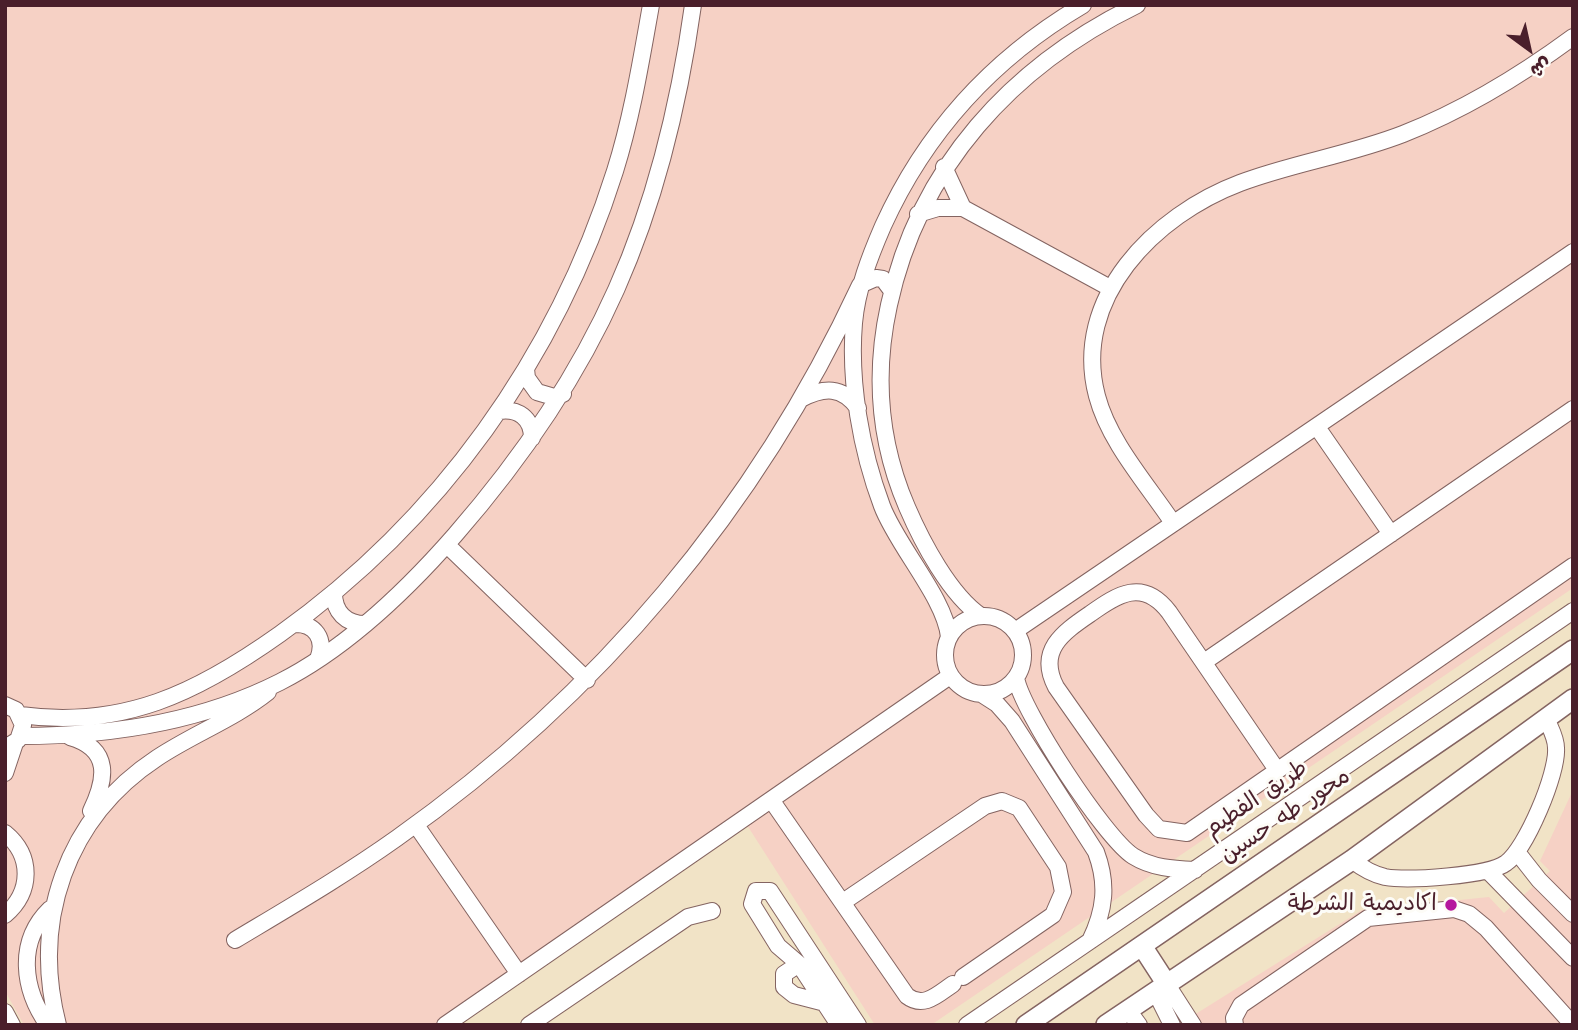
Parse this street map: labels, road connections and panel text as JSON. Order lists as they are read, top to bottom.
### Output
{
  "streets": {
    "main road": ["محور طه حسين"],
    "street": ["طريق الفطيم"]
  },
  "places": ["اكاديمية الشرطة"],
  "north": "bottom right"
}
